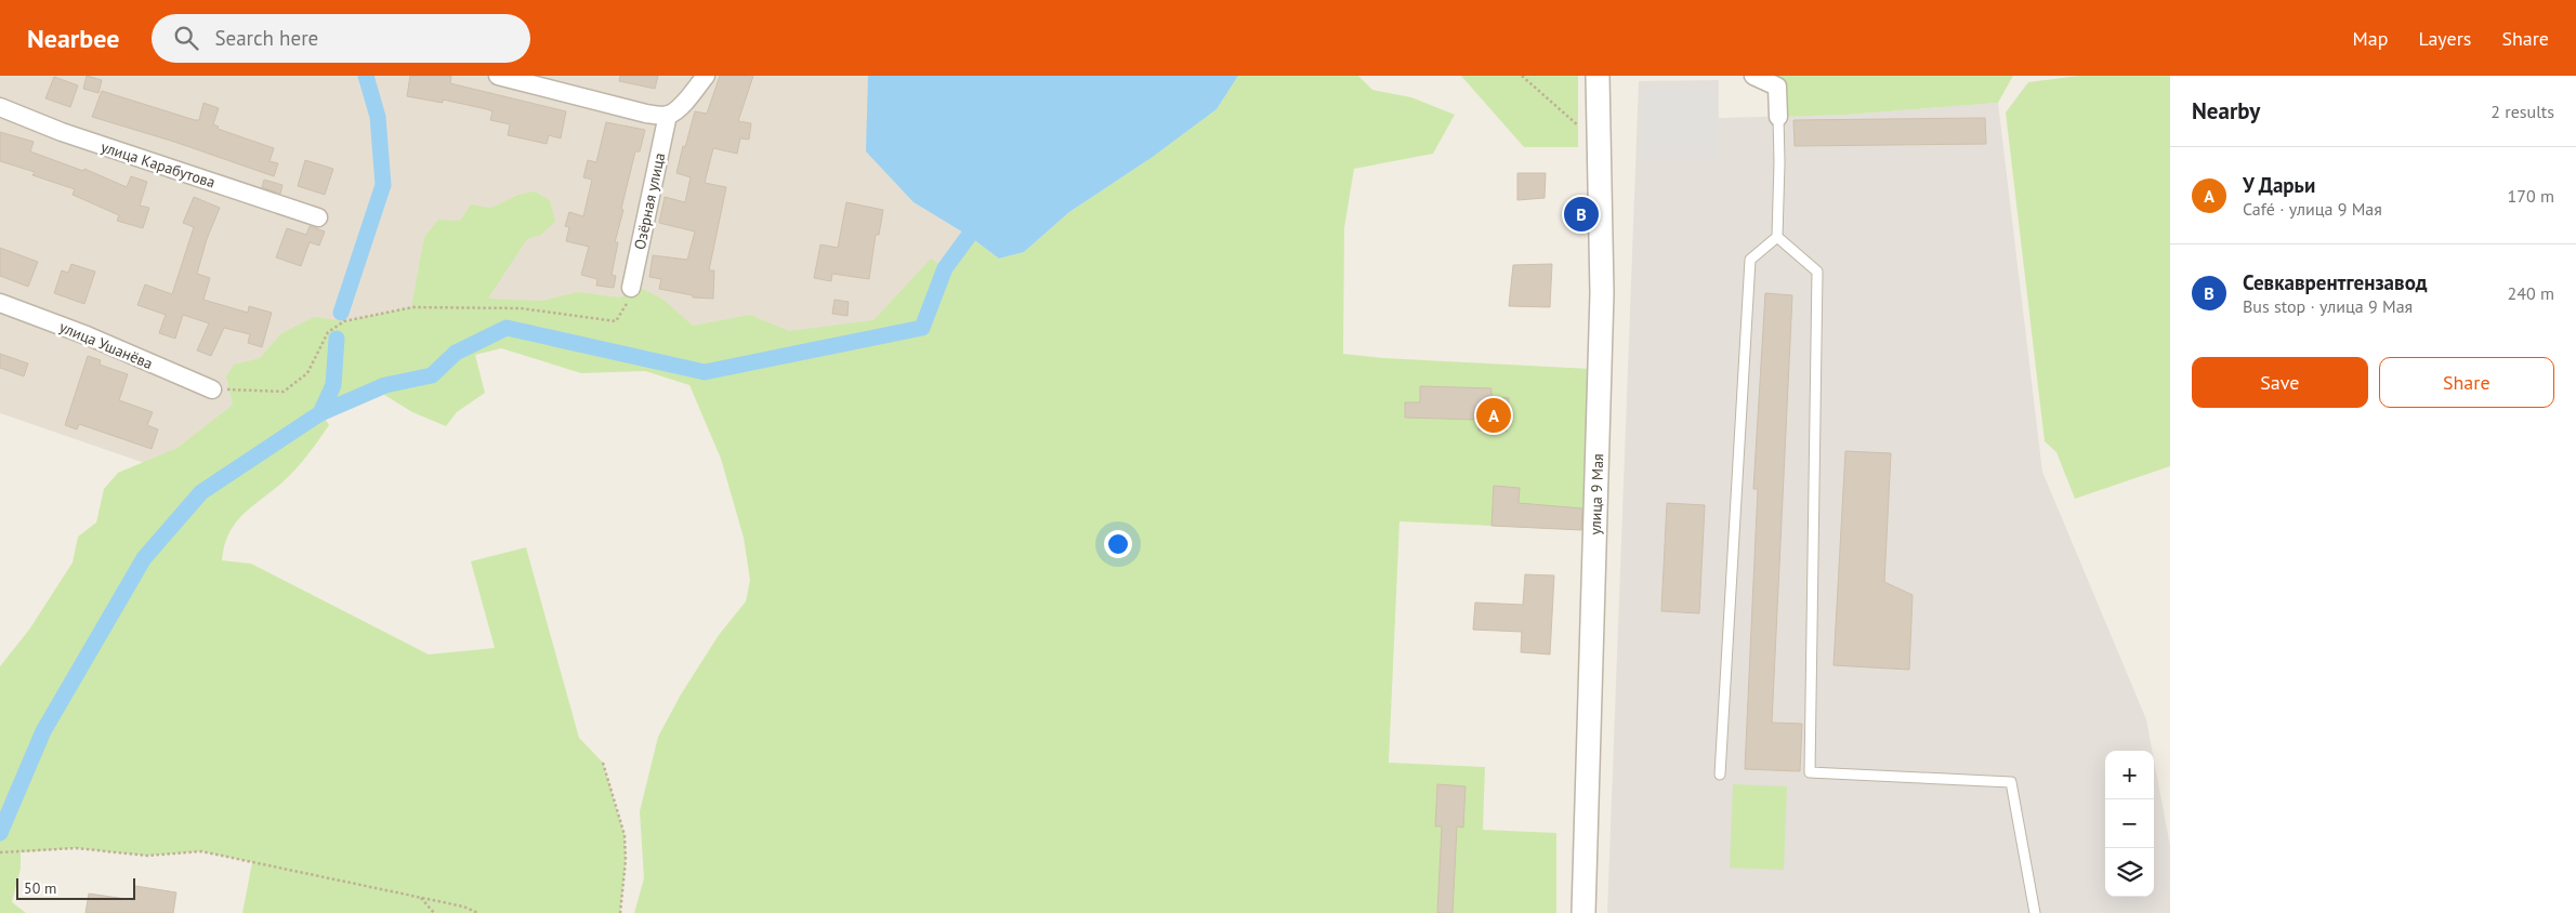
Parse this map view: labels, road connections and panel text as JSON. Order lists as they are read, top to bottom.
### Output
{
  "streets": {
    "street": [
      "улица Карабутова",
      "Озёрная улица",
      "улица Ушанёва",
      "улица 9 Мая"
    ]
  },
  "scale_bar": "50 m",
  "page": {
    "header": "Nearbee",
    "search": "Search here",
    "nav": ["Map", "Layers", "Share"],
    "heading": ["Nearby", "2 results"],
    "list": [
      {
        "mark": "A",
        "name": "У Дарьи",
        "note": "Café · улица 9 Мая",
        "value": "170 m"
      },
      {
        "mark": "B",
        "name": "Севкаврентгензавод",
        "note": "Bus stop · улица 9 Мая",
        "value": "240 m"
      }
    ],
    "pins": ["B", "A"],
    "buttons": ["Save", "Share"],
    "map_buttons": ["+", "−"],
    "scale": "50 m"
  }
}
